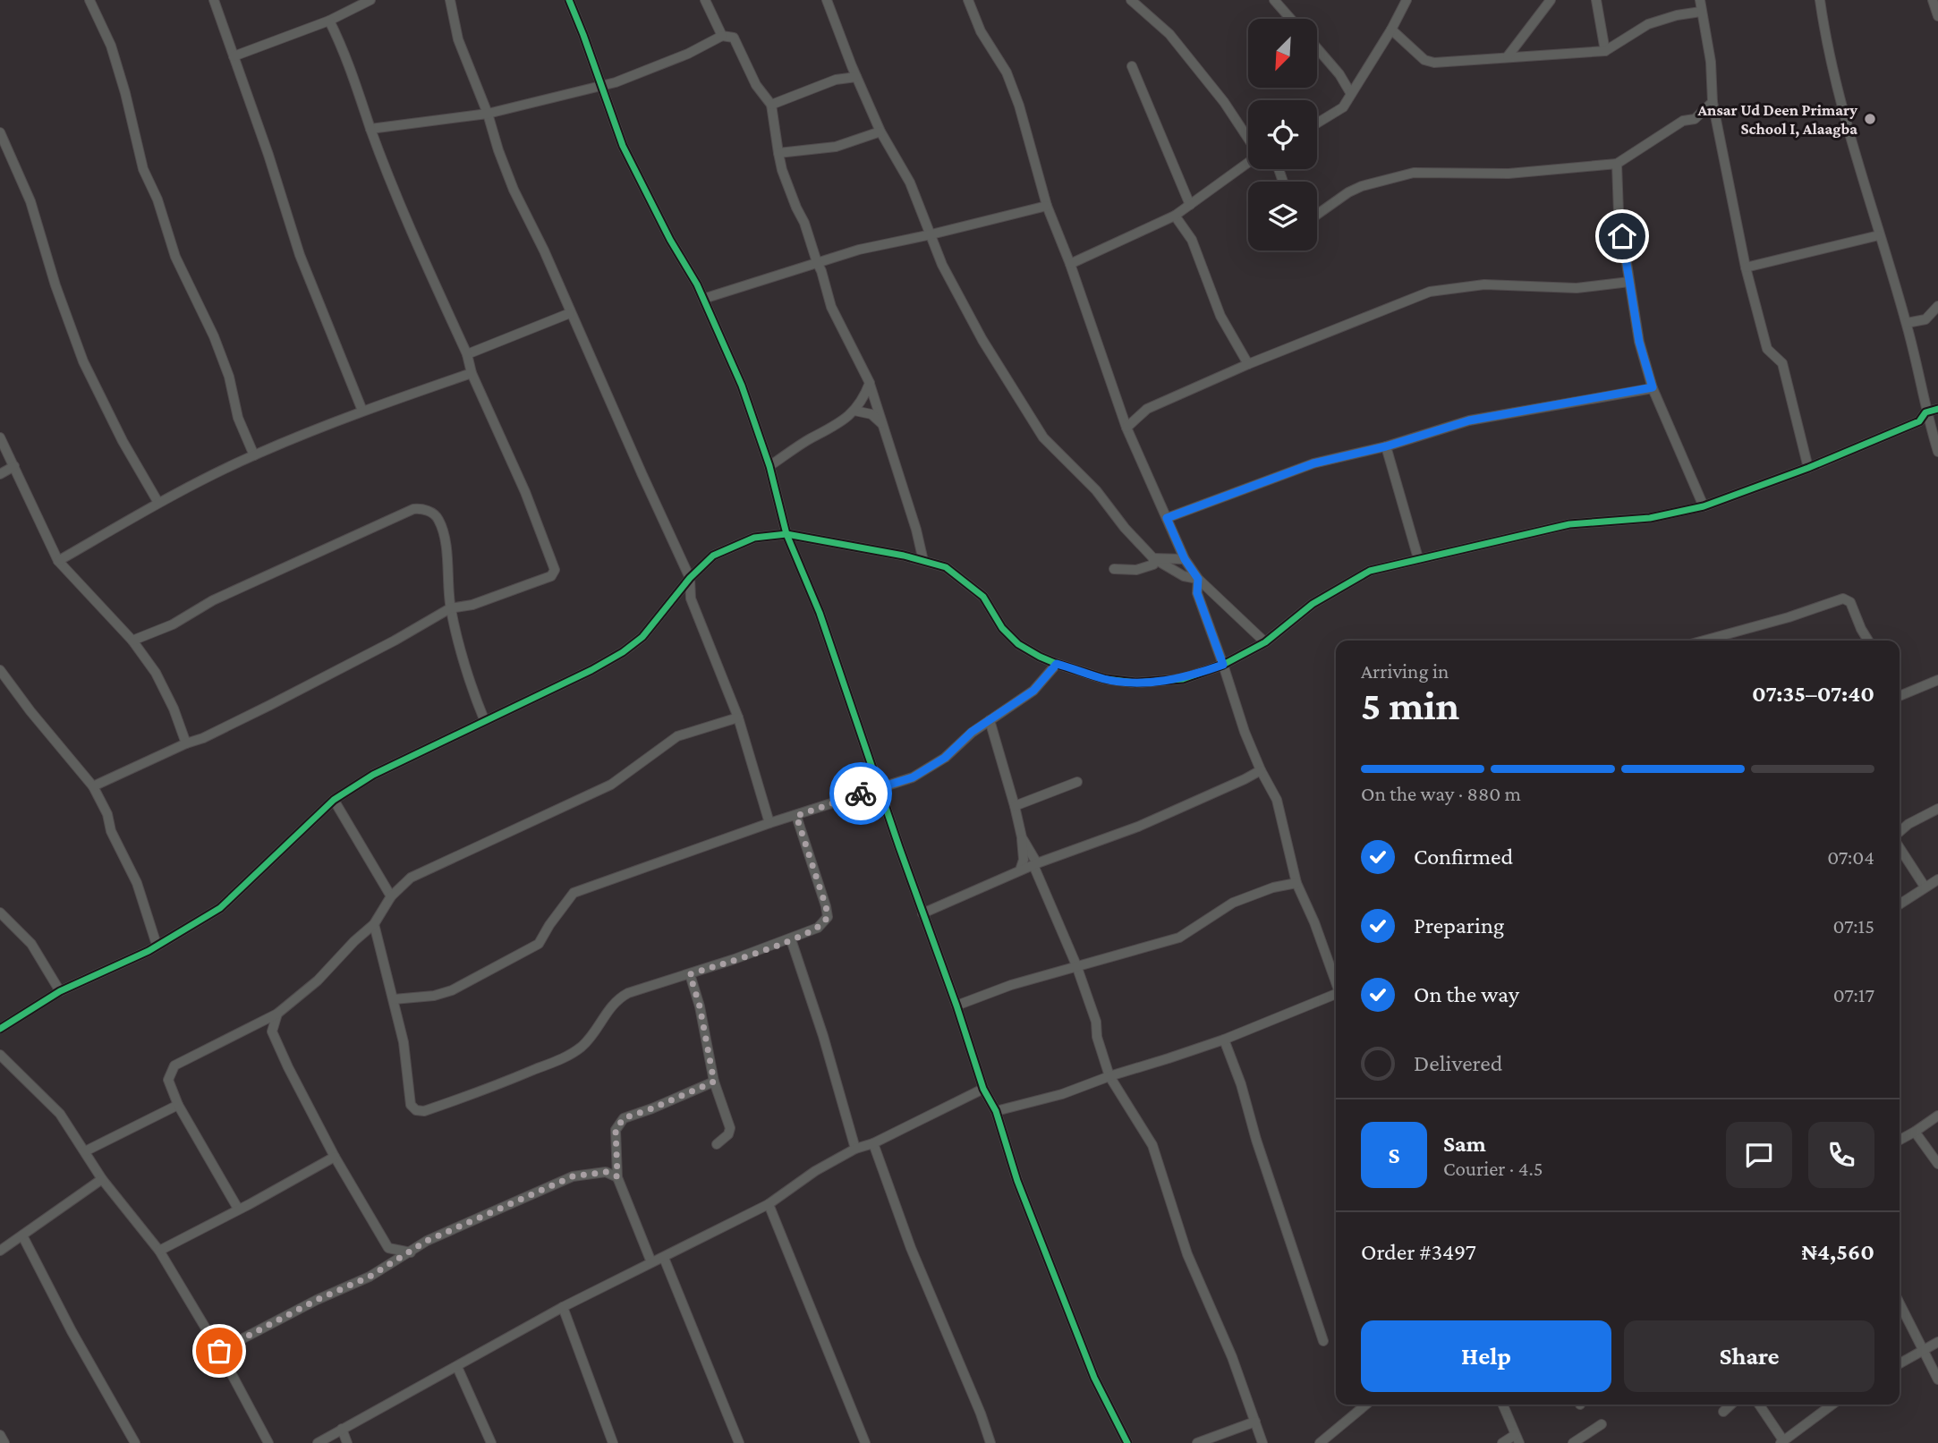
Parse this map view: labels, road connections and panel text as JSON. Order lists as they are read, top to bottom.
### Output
{
  "places": ["Ansar Ud Deen Primary School I, Alaagba"],
  "north": "bottom left",
  "page": {
    "heading": ["5 min", "Arriving in", "07:35–07:40"],
    "panel": [
      "Sam",
      "Courier · 4.5",
      "Order #3497",
      "₦4,560"
    ],
    "bar": "On the way · 880 m",
    "list": [
      ["Confirmed", "07:04"],
      ["Preparing", "07:15"],
      ["On the way", "07:17"],
      "Delivered"
    ],
    "round": "S",
    "buttons": ["Help", "Share"]
  }
}
